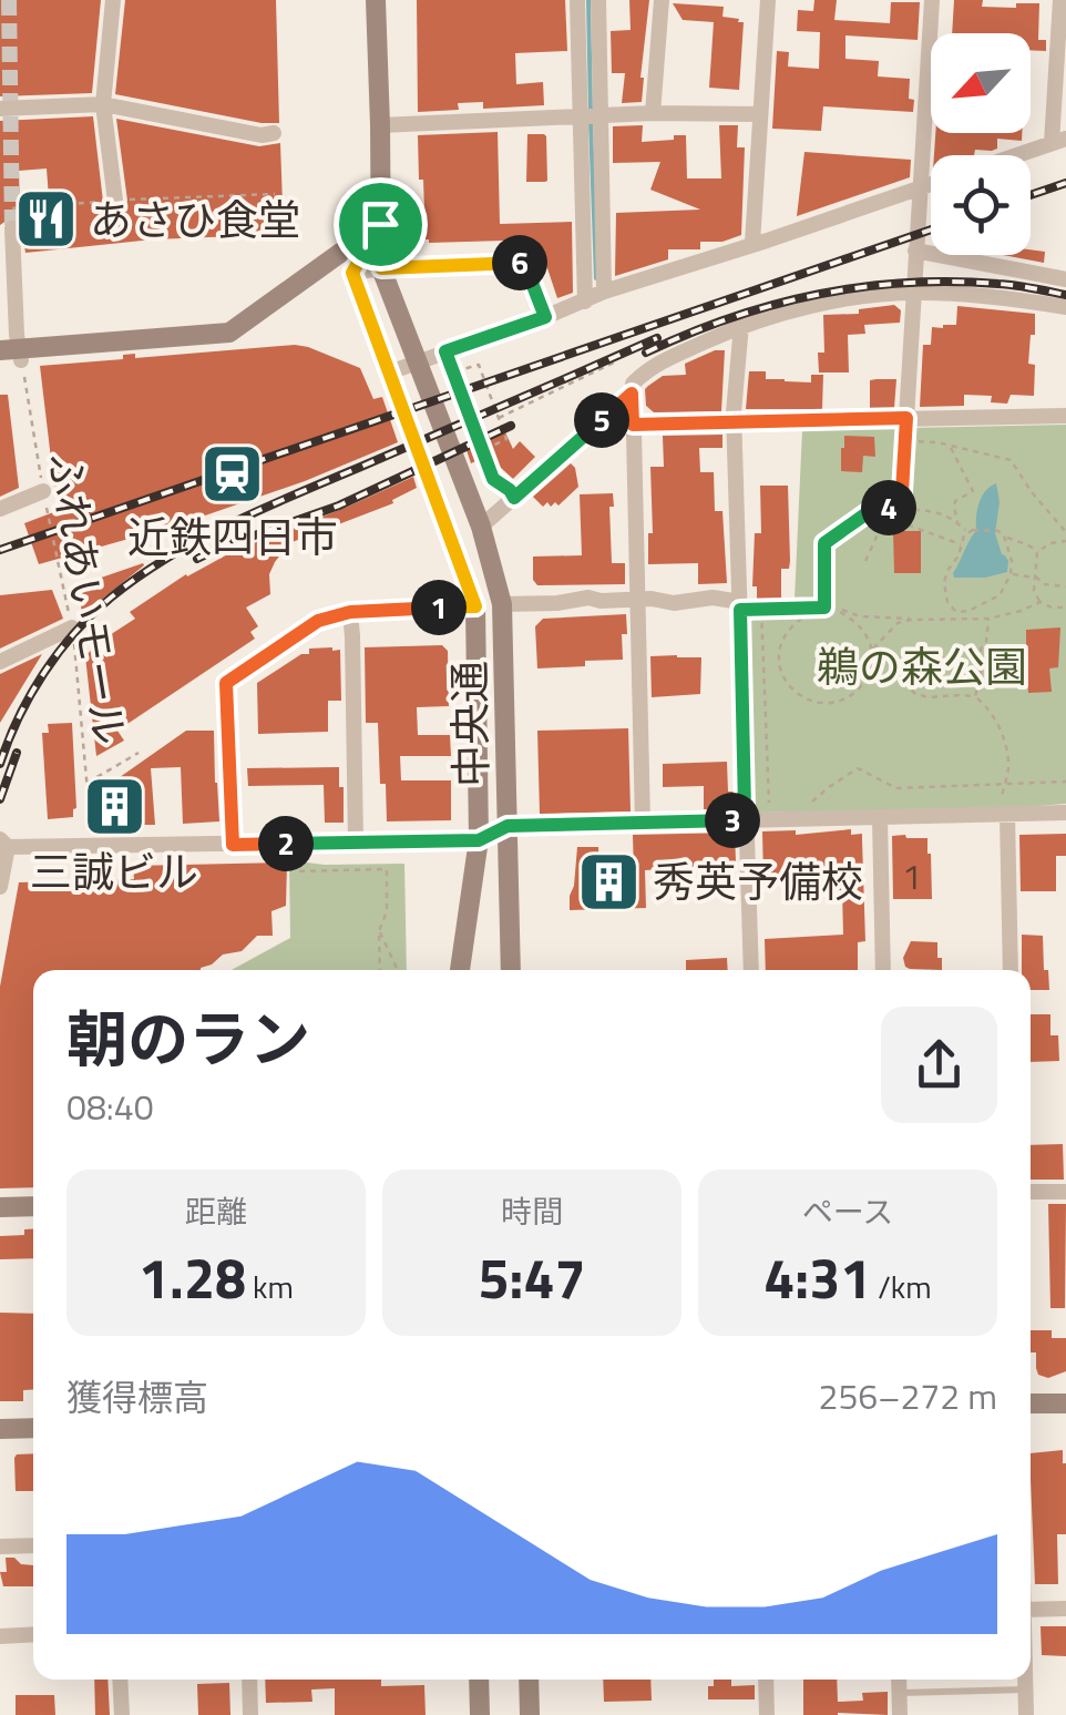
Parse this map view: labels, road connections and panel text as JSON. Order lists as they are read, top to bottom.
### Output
{
  "streets": {
    "street": ["中央通"],
    "path": ["ふれあいモール"]
  },
  "parks": ["鵜の森公園"],
  "places": {
    "restaurant": ["あさひ食堂"],
    "station": ["近鉄四日市"],
    "building": ["三誠ビル", "秀英予備校"]
  },
  "house_numbers": ["1"],
  "north": "bottom left",
  "page": {
    "pins": [
      "6",
      "5",
      "4",
      "1",
      "3",
      "2"
    ],
    "heading": ["朝のラン", "08:40"],
    "stats": [
      ["距離", "1.28 km"],
      ["時間", "5:47"],
      ["ペース", "4:31 /km"]
    ],
    "chart": ["獲得標高", "256–272 m"]
  }
}
